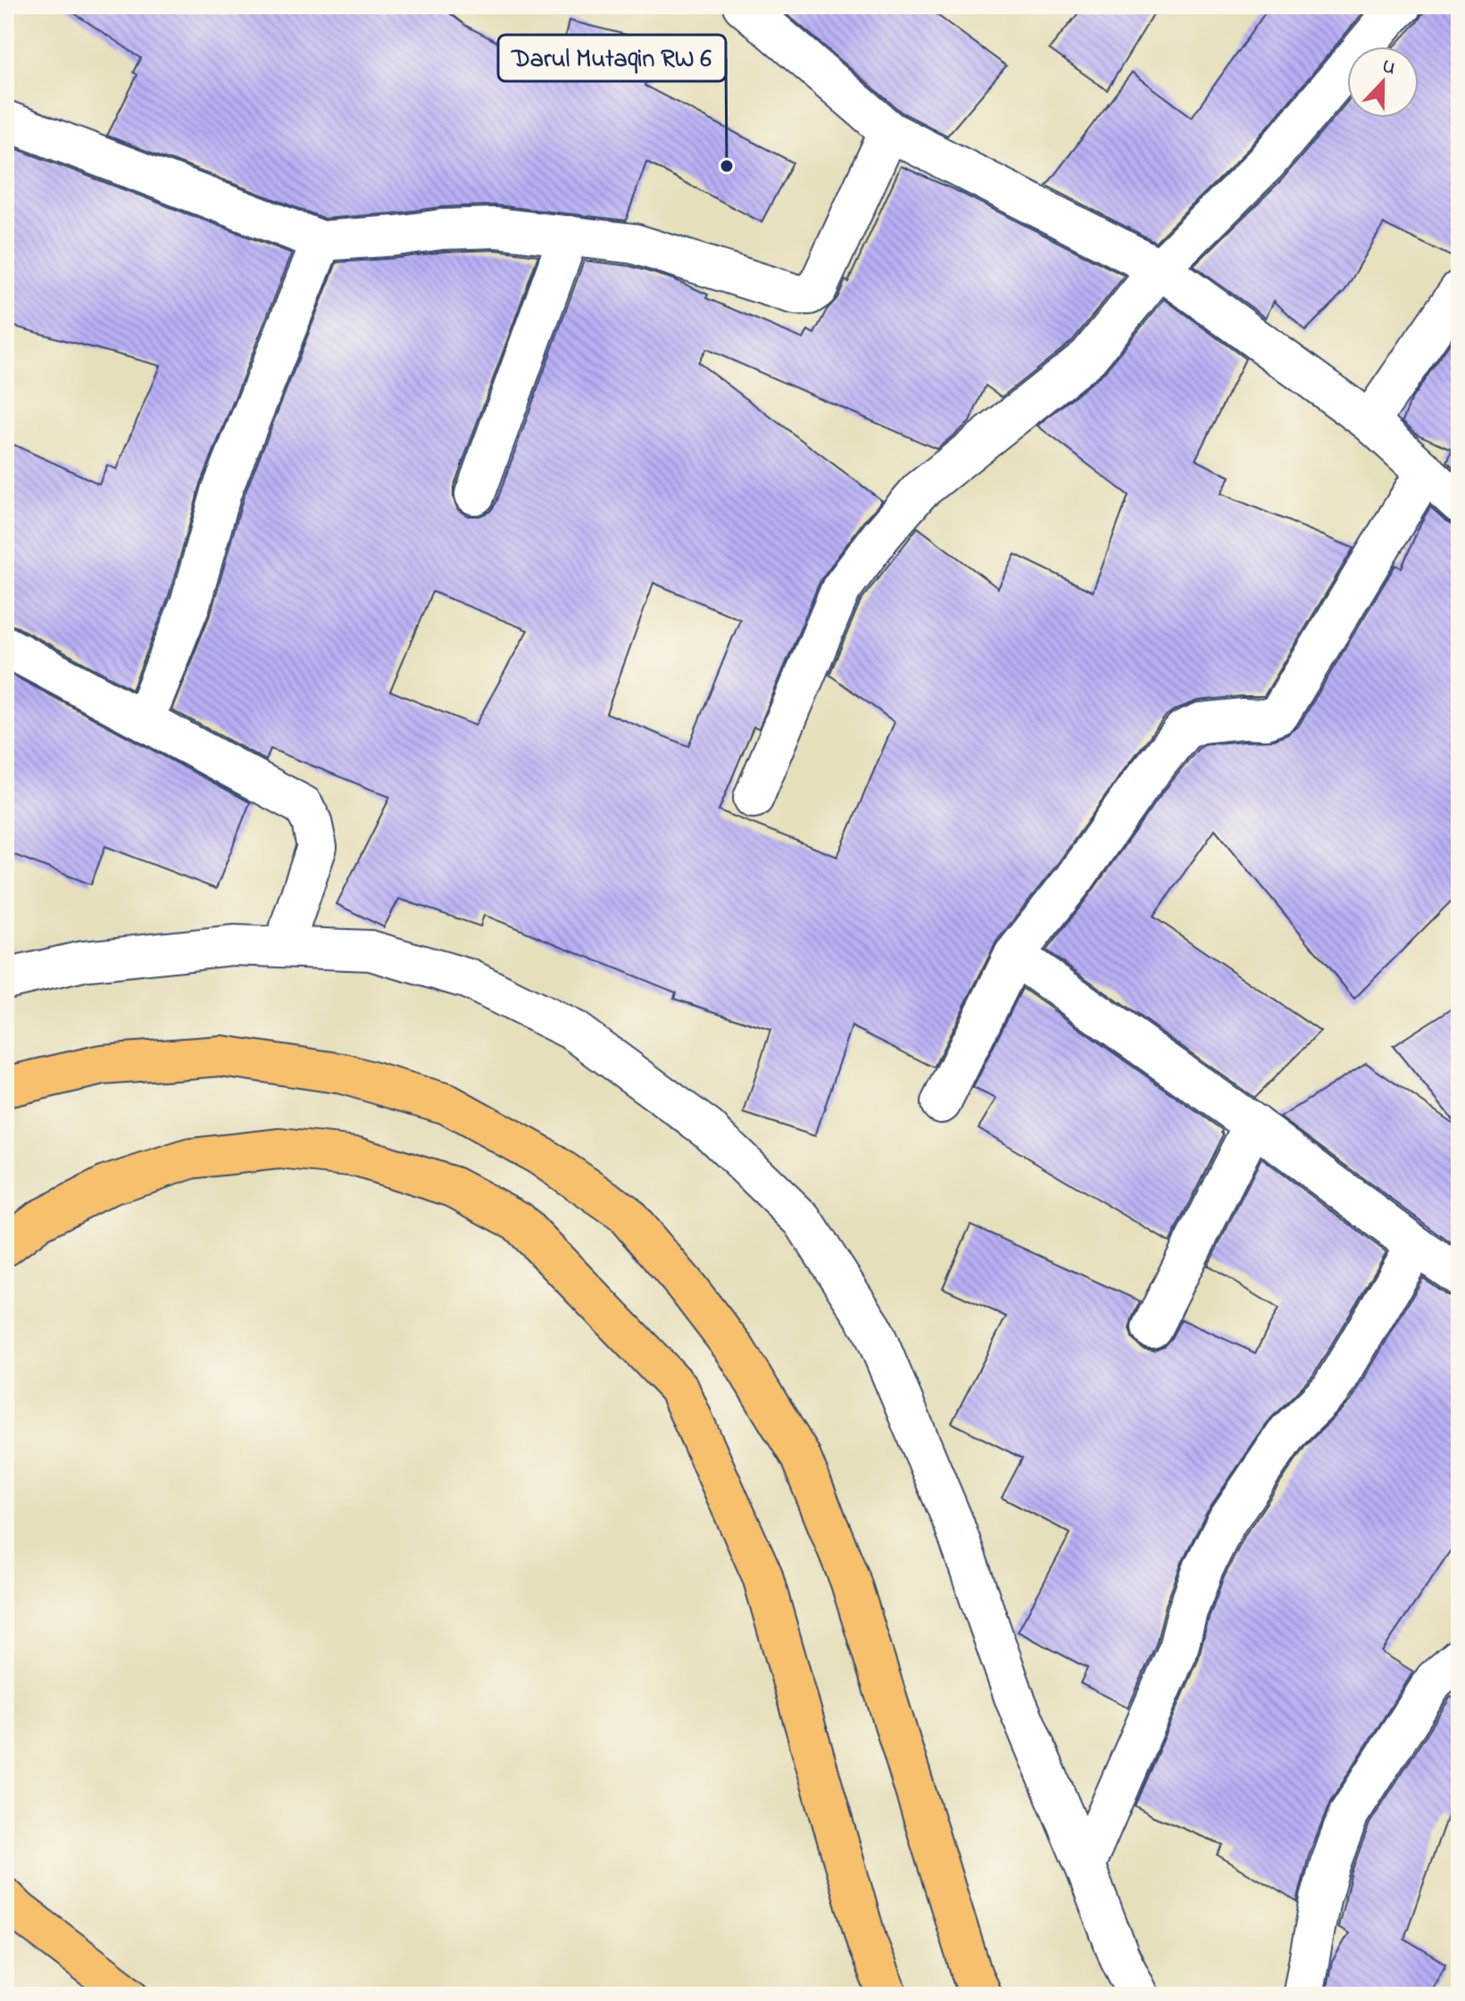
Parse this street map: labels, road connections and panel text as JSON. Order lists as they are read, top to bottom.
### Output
{
  "places": ["Darul Mutaqin RW 6"],
  "north": "top"
}
